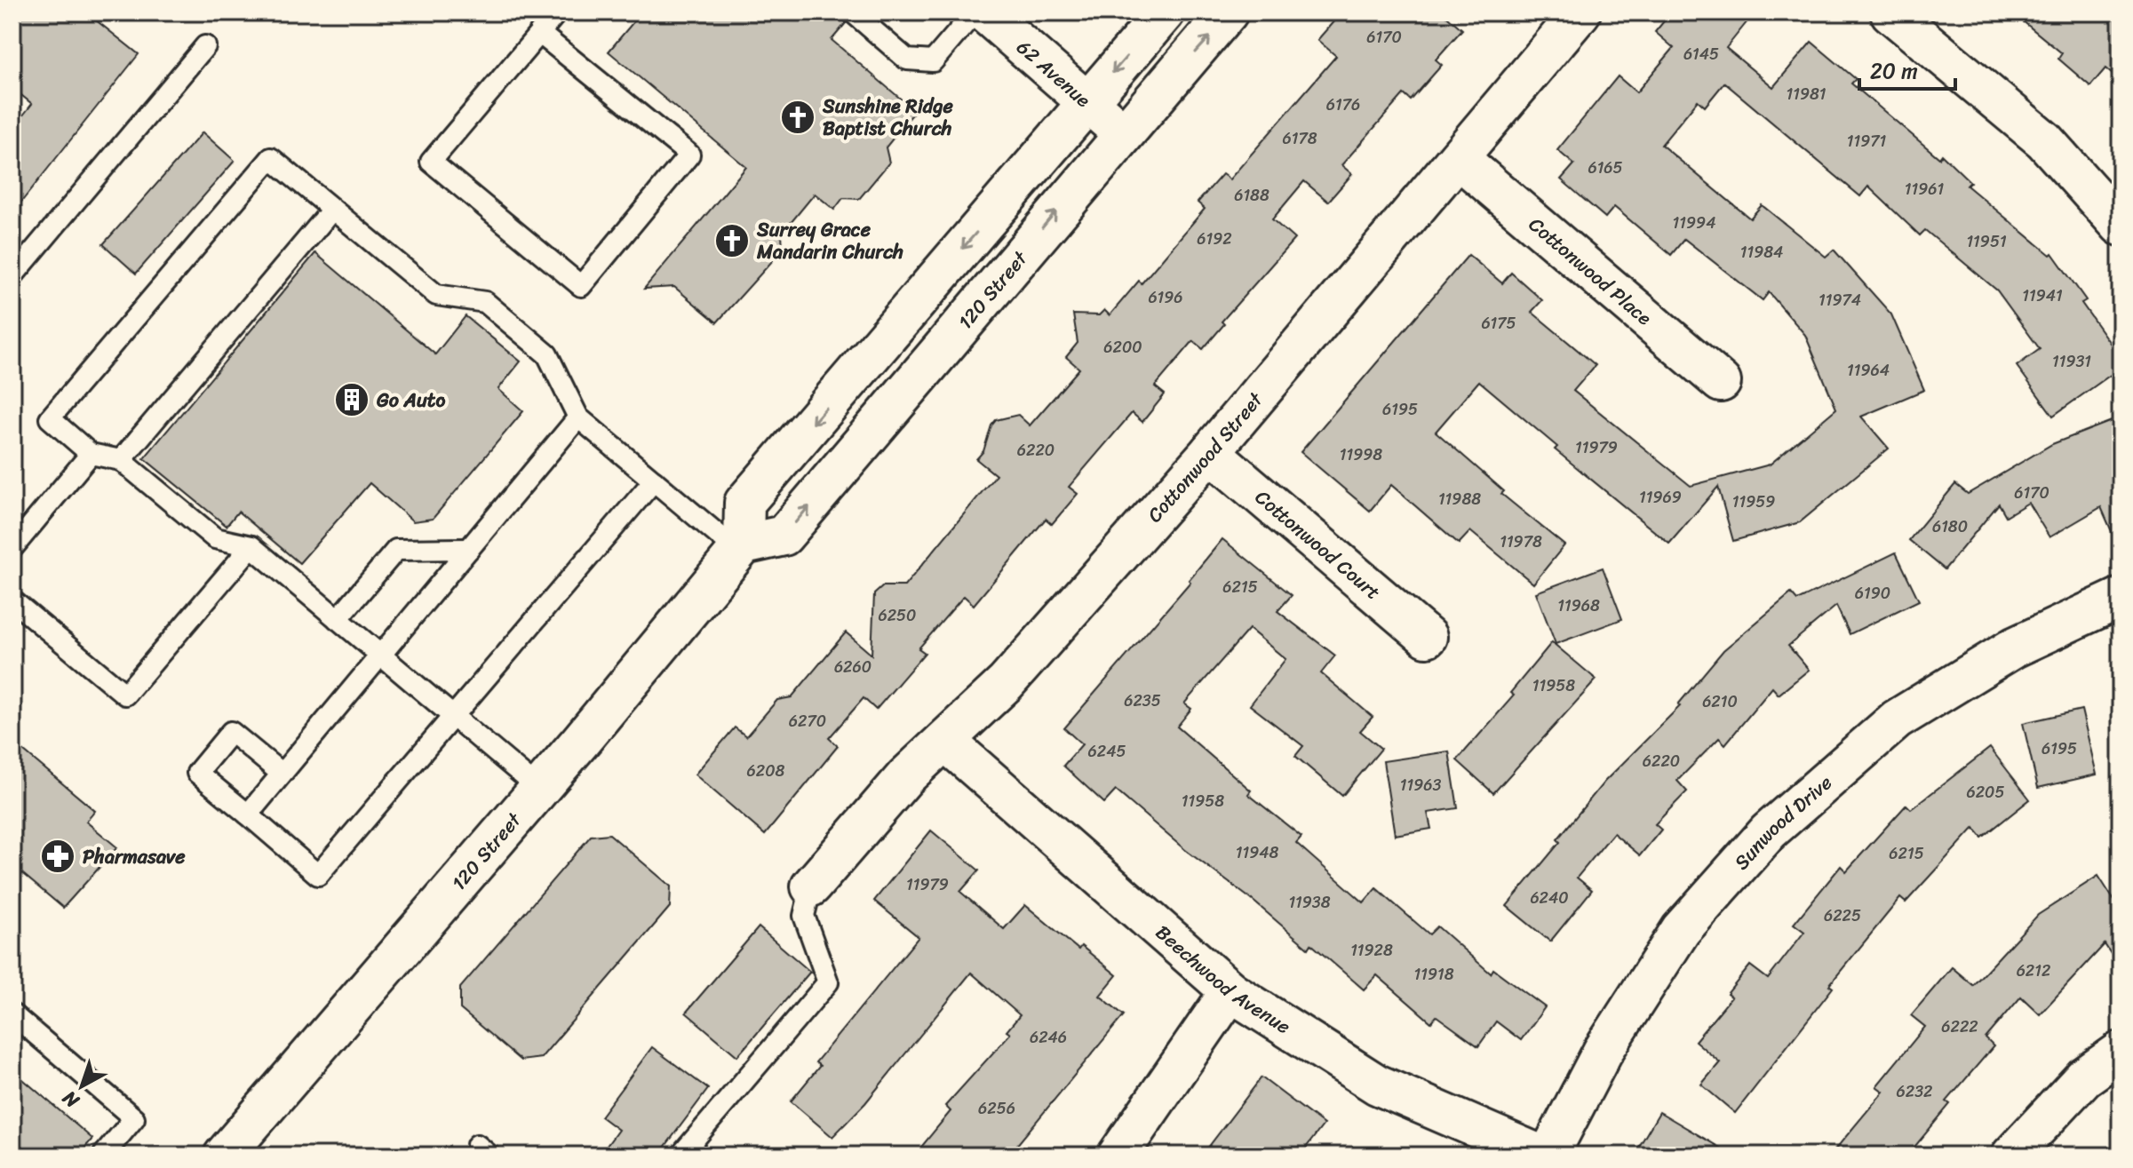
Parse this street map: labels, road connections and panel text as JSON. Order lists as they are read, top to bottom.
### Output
{
  "streets": {
    "street": [
      "62 Avenue",
      "Cottonwood Place",
      "120 Street",
      "Cottonwood Street",
      "Cottonwood Court",
      "Sunwood Drive",
      "Beechwood Avenue"
    ]
  },
  "crossings": [
    ["62 Avenue", "120 Street"],
    ["Cottonwood Place", "Cottonwood Street"],
    ["Cottonwood Street", "Cottonwood Court"],
    ["Cottonwood Street", "Beechwood Avenue"]
  ],
  "places": {
    "church": ["Sunshine Ridge Baptist Church", "Surrey Grace Mandarin Church"],
    "building": ["Go Auto"],
    "pharmacy": ["Pharmasave"]
  },
  "house_numbers": [
    "6170",
    "6145",
    "11981",
    "6176",
    "6178",
    "11971",
    "6165",
    "11961",
    "6188",
    "11994",
    "6192",
    "11951",
    "11984",
    "11941",
    "6196",
    "11974",
    "6175",
    "6200",
    "11931",
    "11964",
    "6195",
    "11979",
    "6220",
    "11998",
    "6170",
    "11969",
    "11988",
    "11959",
    "6180",
    "11978",
    "6215",
    "6190",
    "11968",
    "6250",
    "6260",
    "11958",
    "6235",
    "6210",
    "6270",
    "6195",
    "6245",
    "6220",
    "6208",
    "11963",
    "6205",
    "11958",
    "11948",
    "6215",
    "11979",
    "6240",
    "11938",
    "6225",
    "11928",
    "6212",
    "11918",
    "6222",
    "6246",
    "6232",
    "6256"
  ],
  "scale_bar": "20 m",
  "north": "bottom left"
}
